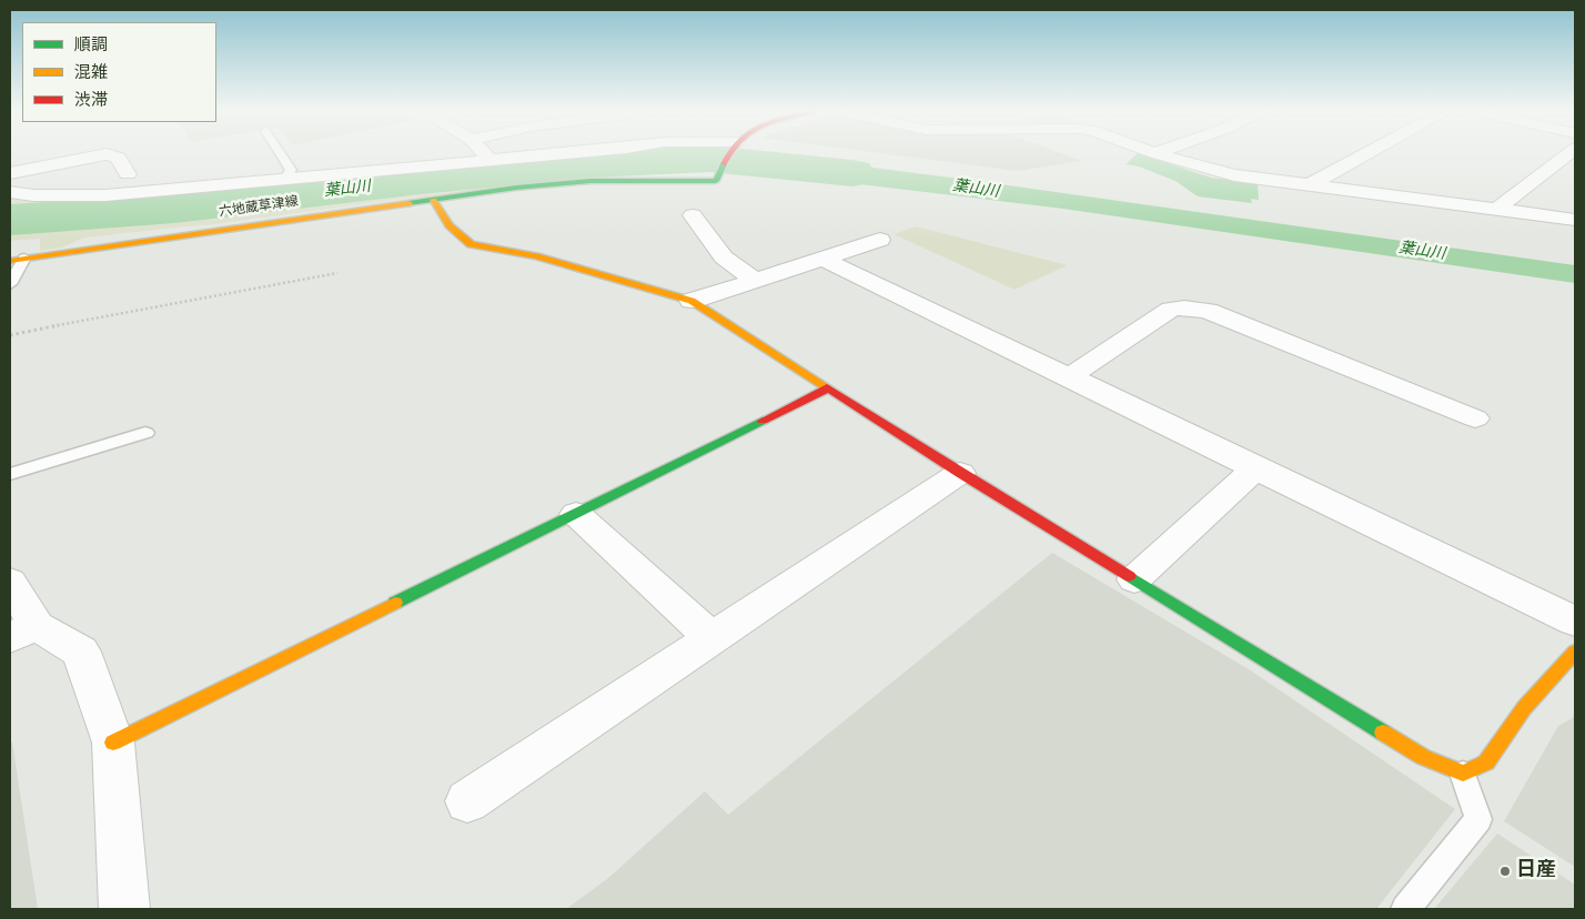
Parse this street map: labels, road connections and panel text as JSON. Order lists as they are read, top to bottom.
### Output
{
  "streets": {
    "street": ["六地蔵草津線"]
  },
  "water": ["葉山川"],
  "places": ["日産"],
  "legend": ["順調", "混雑", "渋滞"]
}
